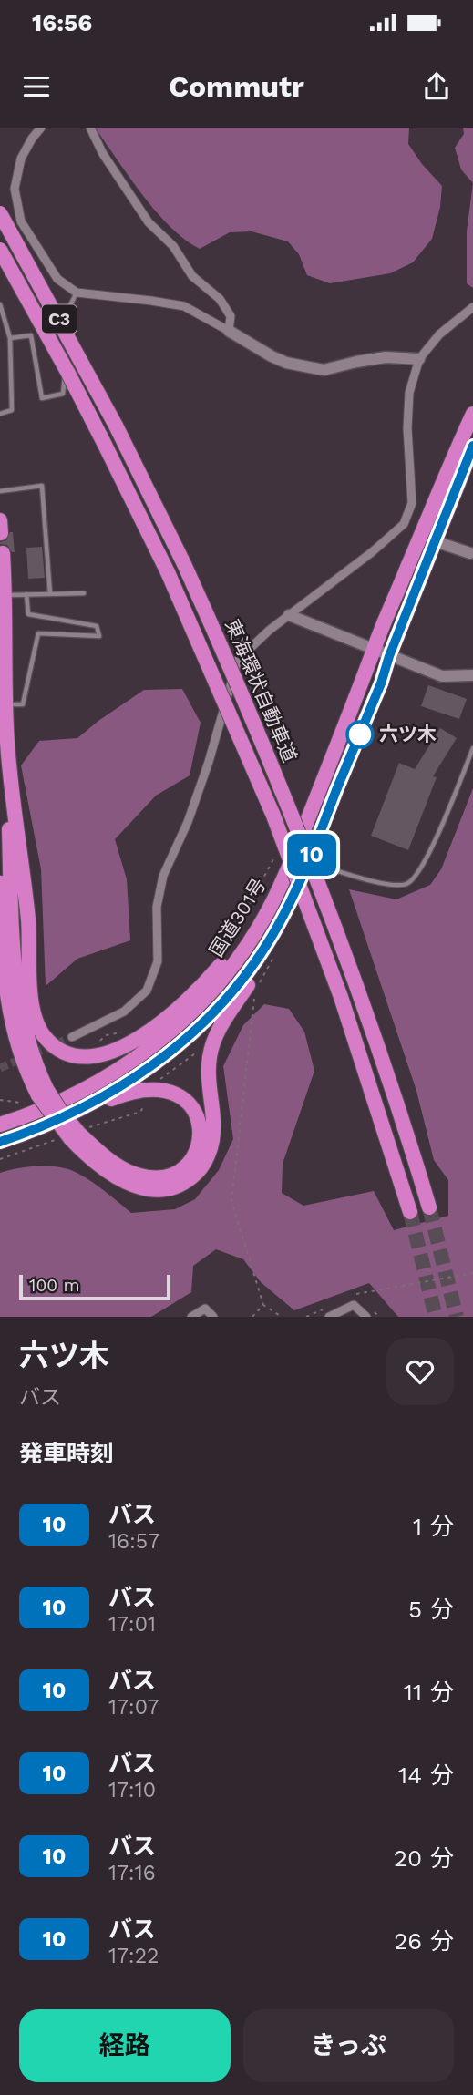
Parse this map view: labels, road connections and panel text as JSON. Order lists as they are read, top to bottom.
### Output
{
  "streets": {
    "highway": ["C3", "東海環状自動車道", "国道301号"]
  },
  "places": ["六ツ木"],
  "lines": ["bus line 10"],
  "scale_bar": "100 m",
  "page": {
    "status": "16:56",
    "header": "Commutr",
    "on_map": "10",
    "scale": "100 m",
    "heading": [
      ["六ツ木", "バス"],
      "発車時刻"
    ],
    "list": [
      {
        "mark": "10",
        "name": "バス",
        "note": "16:57",
        "value": "1 分"
      },
      {
        "mark": "10",
        "name": "バス",
        "note": "17:01",
        "value": "5 分"
      },
      {
        "mark": "10",
        "name": "バス",
        "note": "17:07",
        "value": "11 分"
      },
      {
        "mark": "10",
        "name": "バス",
        "note": "17:10",
        "value": "14 分"
      },
      {
        "mark": "10",
        "name": "バス",
        "note": "17:16",
        "value": "20 分"
      },
      {
        "mark": "10",
        "name": "バス",
        "note": "17:22",
        "value": "26 分"
      }
    ],
    "buttons": ["経路", "きっぷ"]
  }
}
